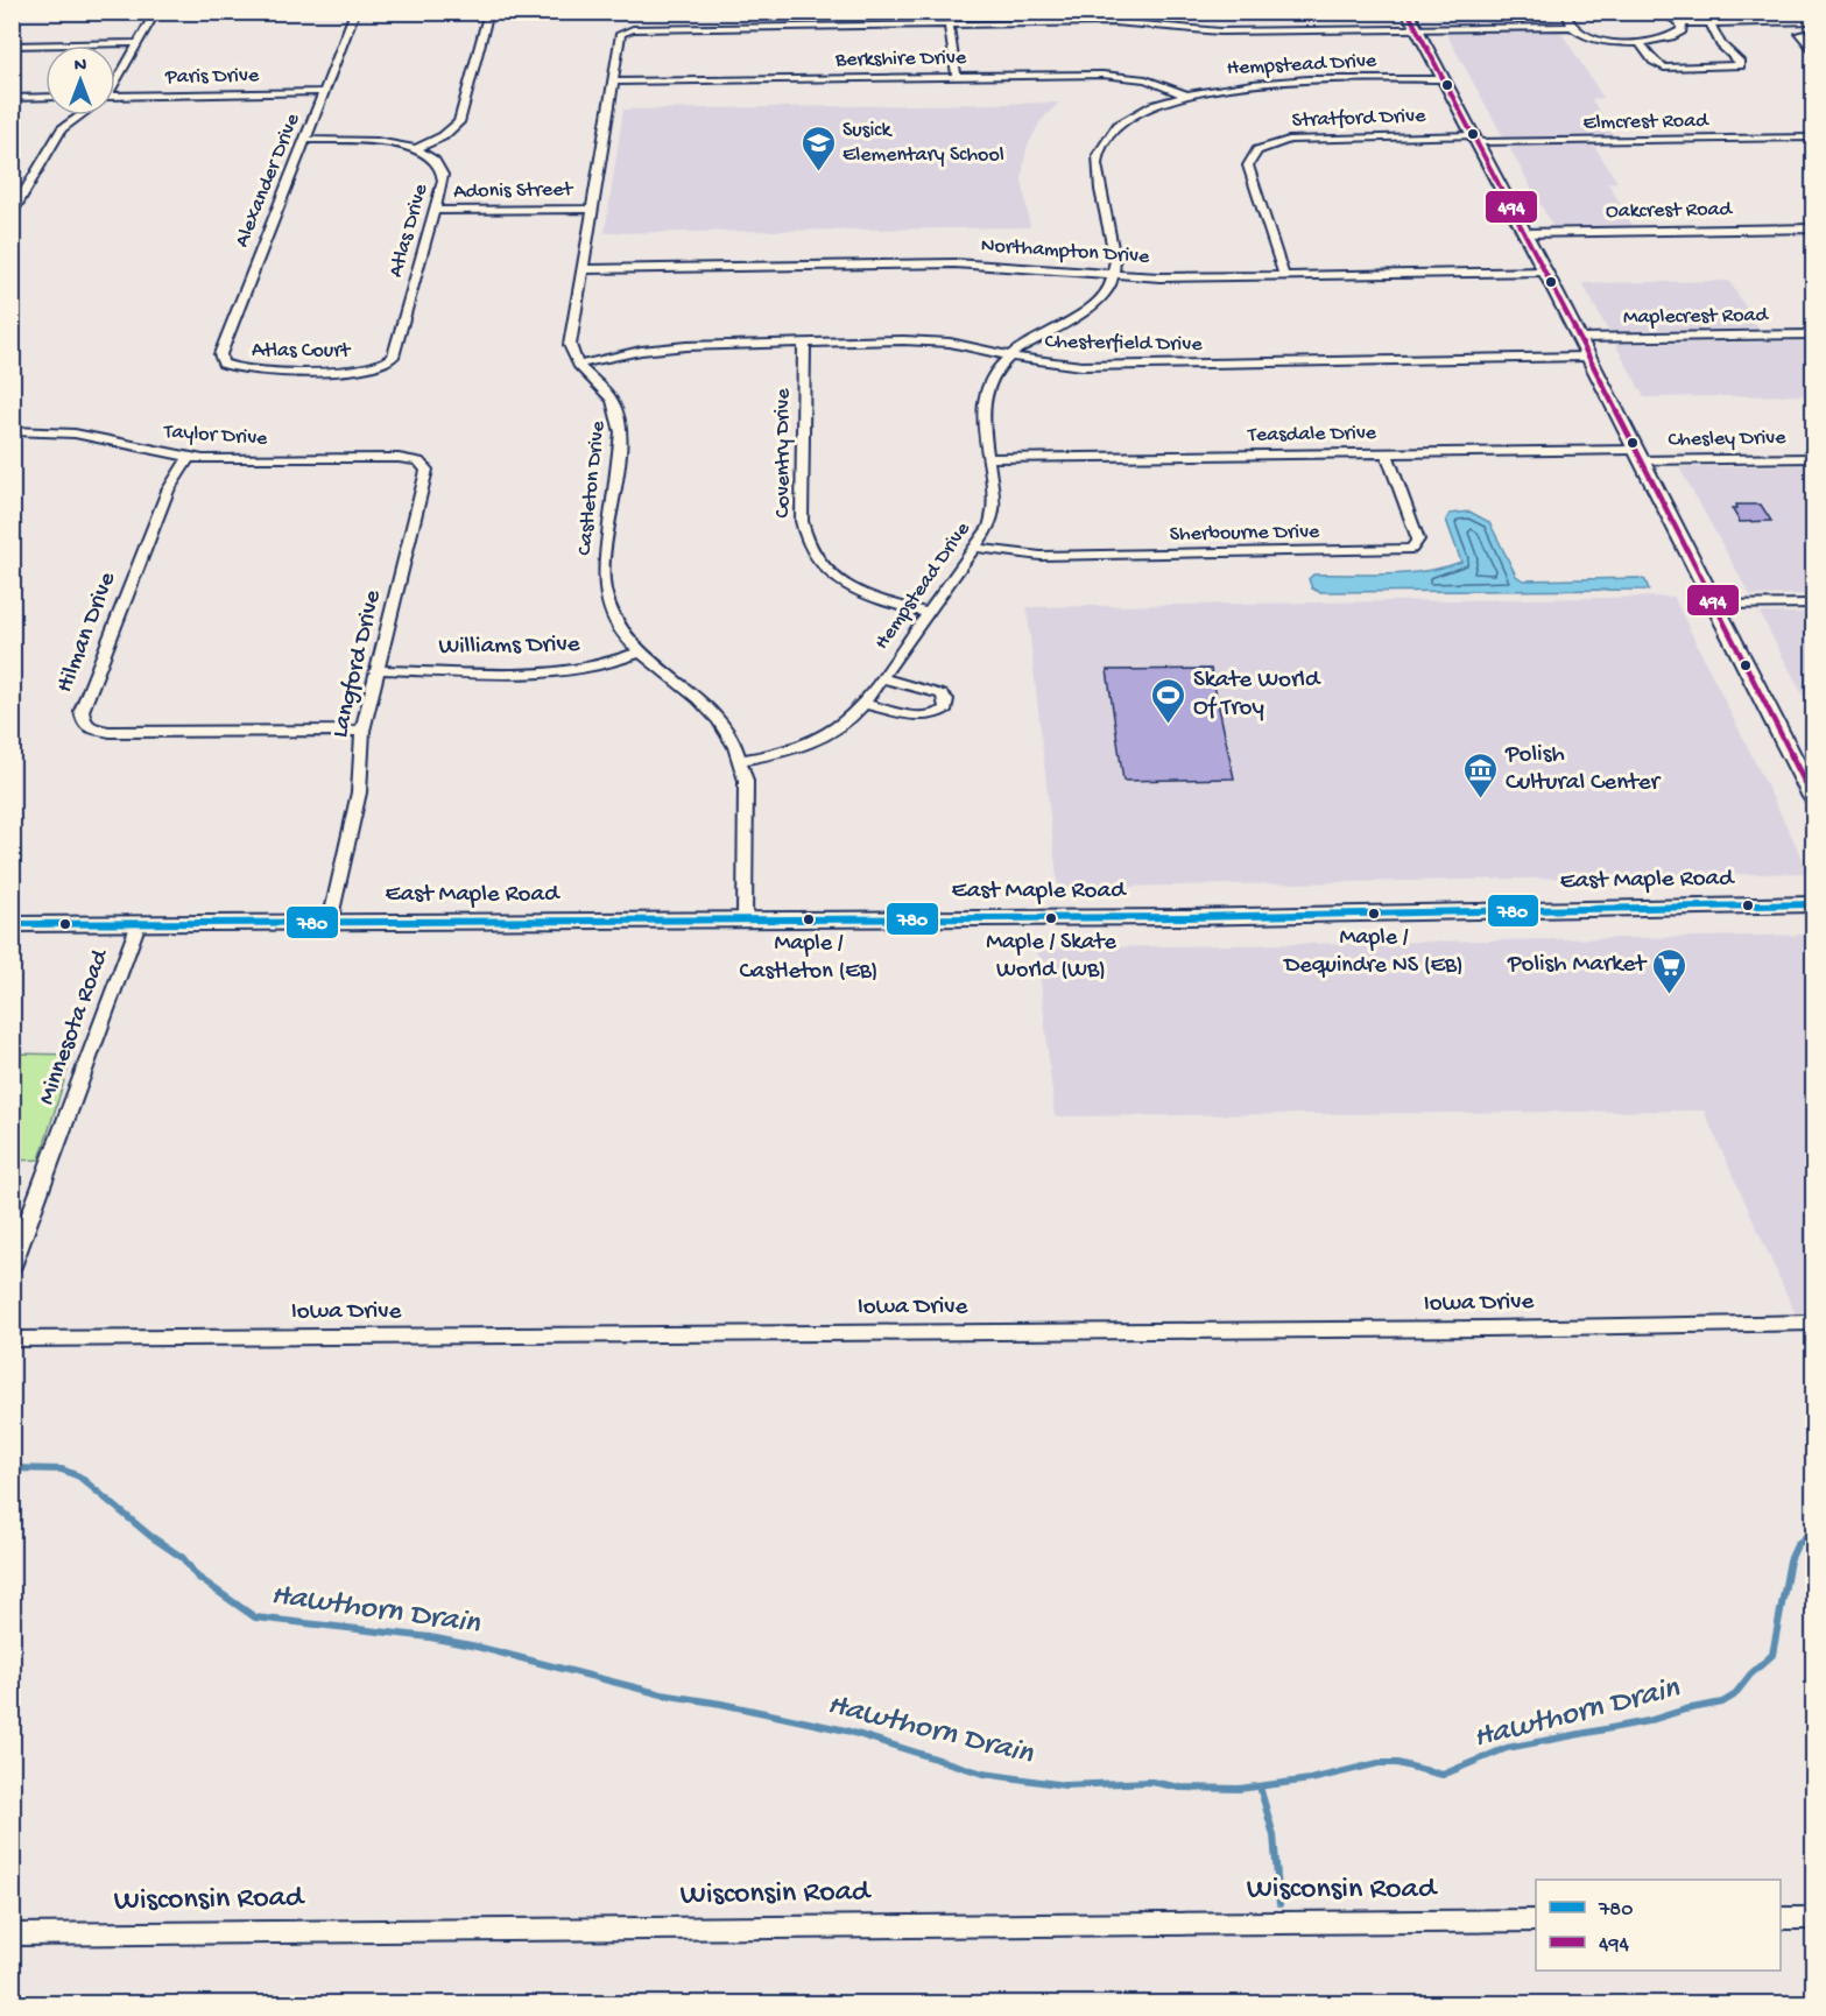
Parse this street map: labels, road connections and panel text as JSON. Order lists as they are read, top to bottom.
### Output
{
  "streets": {
    "main road": ["East Maple Road"],
    "street": [
      "Berkshire Drive",
      "Hempstead Drive",
      "Paris Drive",
      "Stratford Drive",
      "Elmcrest Road",
      "Alexander Drive",
      "Adonis Street",
      "Oakcrest Road",
      "Atlas Drive",
      "Northampton Drive",
      "Maplecrest Road",
      "Chesterfield Drive",
      "Atlas Court",
      "Teasdale Drive",
      "Taylor Drive",
      "Chesley Drive",
      "Coventry Drive",
      "Castleton Drive",
      "Sherbourne Drive",
      "Hilman Drive",
      "Williams Drive",
      "Langford Drive",
      "Minnesota Road",
      "Iowa Drive",
      "Wisconsin Road"
    ]
  },
  "crossings": [
    ["Berkshire Drive", "Hempstead Drive"],
    ["Hempstead Drive", "Northampton Drive"],
    ["Hempstead Drive", "Chesterfield Drive"],
    ["Hempstead Drive", "Teasdale Drive"],
    ["Hempstead Drive", "Coventry Drive"],
    ["Hempstead Drive", "Castleton Drive"],
    ["Hempstead Drive", "Sherbourne Drive"],
    ["Paris Drive", "Alexander Drive"],
    ["Stratford Drive", "Elmcrest Road"],
    ["Stratford Drive", "Northampton Drive"],
    ["Alexander Drive", "Atlas Court"],
    ["Adonis Street", "Atlas Drive"],
    ["Atlas Drive", "Atlas Court"],
    ["Chesterfield Drive", "Coventry Drive"],
    ["Chesterfield Drive", "Castleton Drive"],
    ["Teasdale Drive", "Chesley Drive"],
    ["Teasdale Drive", "Sherbourne Drive"],
    ["Taylor Drive", "Hilman Drive"],
    ["Taylor Drive", "Langford Drive"],
    ["Castleton Drive", "Williams Drive"],
    ["Castleton Drive", "East Maple Road"],
    ["Hilman Drive", "Langford Drive"],
    ["Williams Drive", "Langford Drive"],
    ["Langford Drive", "East Maple Road"],
    ["East Maple Road", "Minnesota Road"]
  ],
  "water": ["Hawthorn Drain"],
  "places": {
    "school or university": ["Susick Elementary School"],
    "sports": ["Skate World Of Troy"],
    "museum": ["Polish Cultural Center"],
    "other": ["Maple / Dequindre NS (EB)", "Maple / Skate World (WB)", "Maple / Castleton (EB)"],
    "supermarket": ["Polish Market"]
  },
  "lines": ["transit line 494", "transit line 780"],
  "legend": ["780", "494"],
  "north": "top"
}
